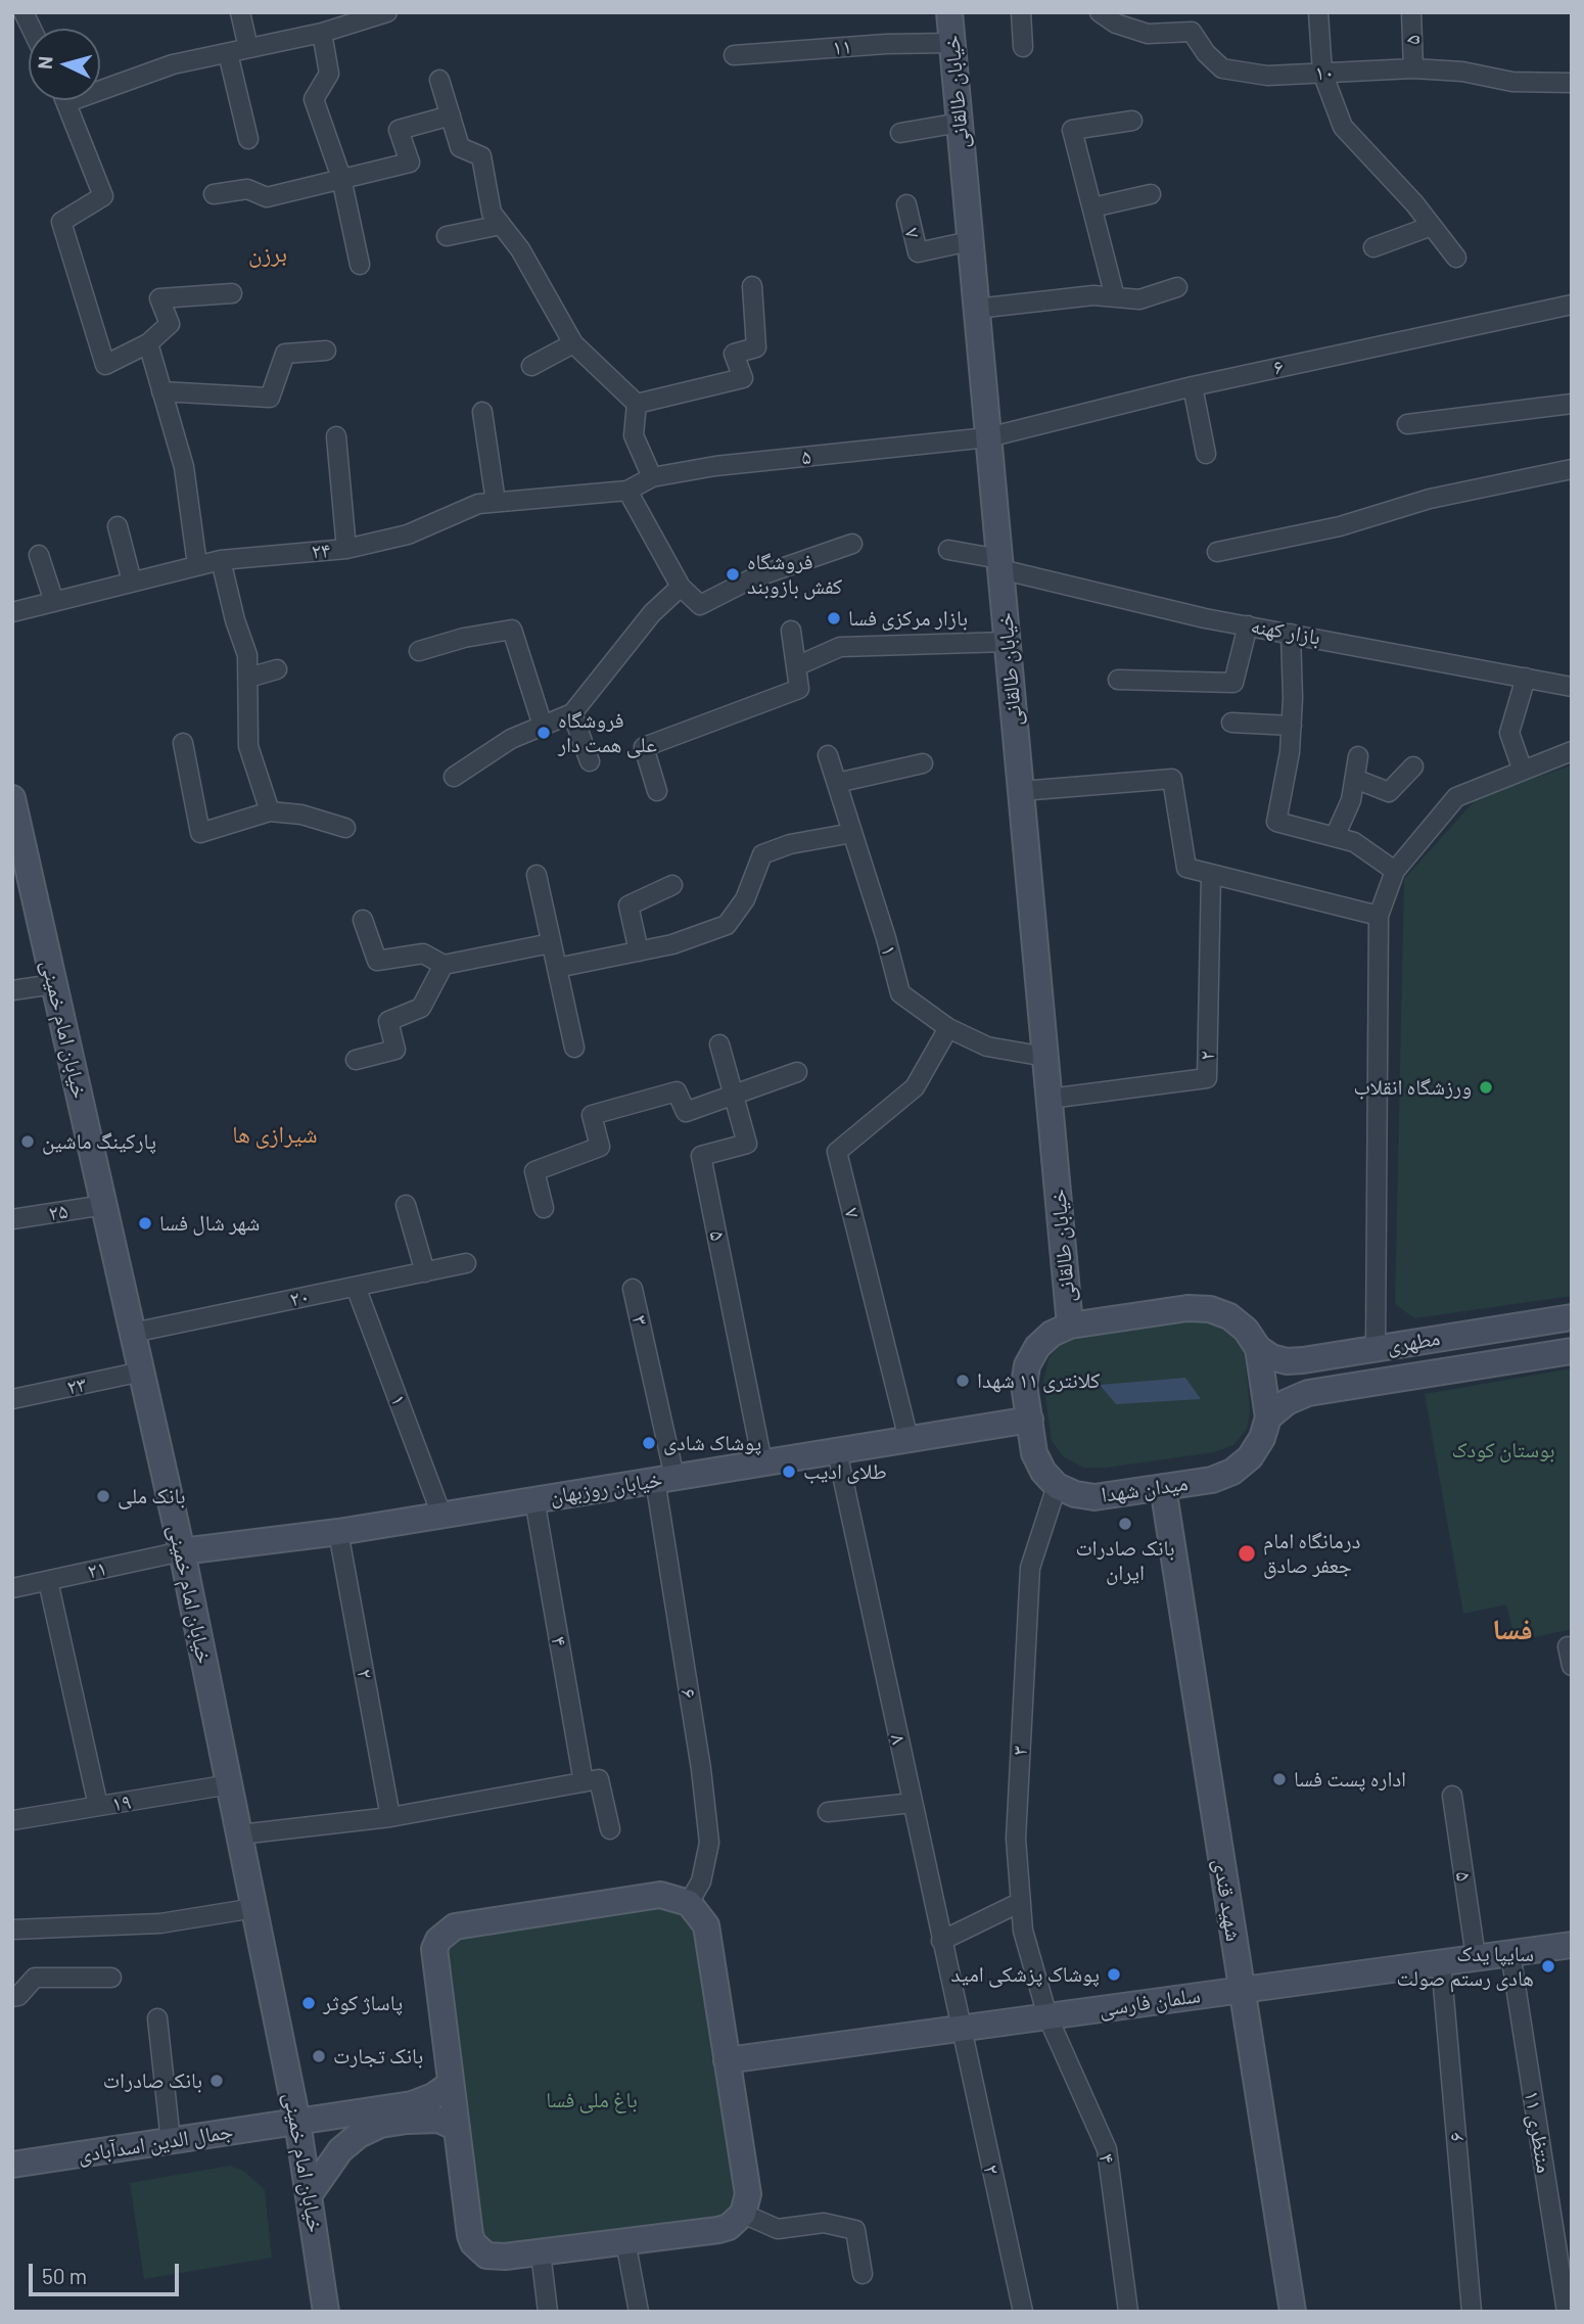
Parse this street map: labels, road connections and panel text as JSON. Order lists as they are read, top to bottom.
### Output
{
  "streets": {
    "street": [
      "۵",
      "۱۱",
      "۱۰",
      "خیابان طالقانی",
      "۷",
      "۶",
      "۲۴",
      "بازار کهنه",
      "۱",
      "خیابان امام خمینی",
      "۲",
      "۲۵",
      "۲۰",
      "۳",
      "مطهری",
      "۲۳",
      "خیابان روزبهان",
      "میدان شهدا",
      "۲۱",
      "۴",
      "۸",
      "۱۹",
      "شهید قندی",
      "سلمان فارسی",
      "منتظری ۱۱",
      "جمال الدین اسدآبادی"
    ]
  },
  "crossings": [
    ["۵", "۱۰"],
    ["۵", "خیابان طالقانی"],
    ["۵", "۶"],
    ["۵", "۲۴"],
    ["۵", "خیابان روزبهان"],
    ["۵", "سلمان فارسی"],
    ["۱۱", "خیابان طالقانی"],
    ["خیابان طالقانی", "۷"],
    ["خیابان طالقانی", "۶"],
    ["خیابان طالقانی", "بازار کهنه"],
    ["خیابان طالقانی", "۱"],
    ["خیابان طالقانی", "۲"],
    ["خیابان طالقانی", "۳"],
    ["خیابان طالقانی", "مطهری"],
    ["خیابان طالقانی", "خیابان روزبهان"],
    ["خیابان طالقانی", "میدان شهدا"],
    ["خیابان طالقانی", "شهید قندی"],
    ["۷", "۱"],
    ["۷", "خیابان روزبهان"],
    ["۶", "۳"],
    ["۶", "خیابان روزبهان"],
    ["۶", "سلمان فارسی"],
    ["۱", "۲۰"],
    ["۱", "خیابان روزبهان"],
    ["خیابان امام خمینی", "۲۵"],
    ["خیابان امام خمینی", "۲۰"],
    ["خیابان امام خمینی", "۲۳"],
    ["خیابان امام خمینی", "خیابان روزبهان"],
    ["خیابان امام خمینی", "۲۱"],
    ["خیابان امام خمینی", "۱۹"],
    ["خیابان امام خمینی", "جمال الدین اسدآبادی"],
    ["۲", "خیابان روزبهان"],
    ["۲", "۸"],
    ["۲", "سلمان فارسی"],
    ["۳", "مطهری"],
    ["۳", "خیابان روزبهان"],
    ["۳", "میدان شهدا"],
    ["۳", "۴"],
    ["۳", "شهید قندی"],
    ["۳", "سلمان فارسی"],
    ["مطهری", "خیابان روزبهان"],
    ["مطهری", "میدان شهدا"],
    ["مطهری", "شهید قندی"],
    ["خیابان روزبهان", "میدان شهدا"],
    ["خیابان روزبهان", "۲۱"],
    ["خیابان روزبهان", "۴"],
    ["خیابان روزبهان", "۸"],
    ["خیابان روزبهان", "شهید قندی"],
    ["میدان شهدا", "شهید قندی"],
    ["۴", "سلمان فارسی"],
    ["۸", "سلمان فارسی"],
    ["شهید قندی", "سلمان فارسی"],
    ["سلمان فارسی", "منتظری ۱۱"]
  ],
  "districts": ["برزن", "شیرازی ها", "فسا"],
  "parks": ["بوستان کودک", "باغ ملی فسا"],
  "places": [
    "فروشگاه کفش بازوبند",
    "بازار مرکزی فسا",
    "فروشگاه علی همت دار",
    "ورزشگاه انقلاب",
    "پارکینگ ماشین",
    "شهر شال فسا",
    "کلانتری ۱۱ شهدا",
    "پوشاک شادی",
    "طلای ادیب",
    "بانک ملی",
    "بانک صادرات ایران",
    "درمانگاه امام جعفر صادق",
    "اداره پست فسا",
    "سایپا یدک هادی رستم صولت",
    "پوشاک پزشکی امید",
    "پاساژ کوثر",
    "بانک تجارت",
    "بانک صادرات"
  ],
  "scale_bar": "50 m",
  "north": "left"
}
